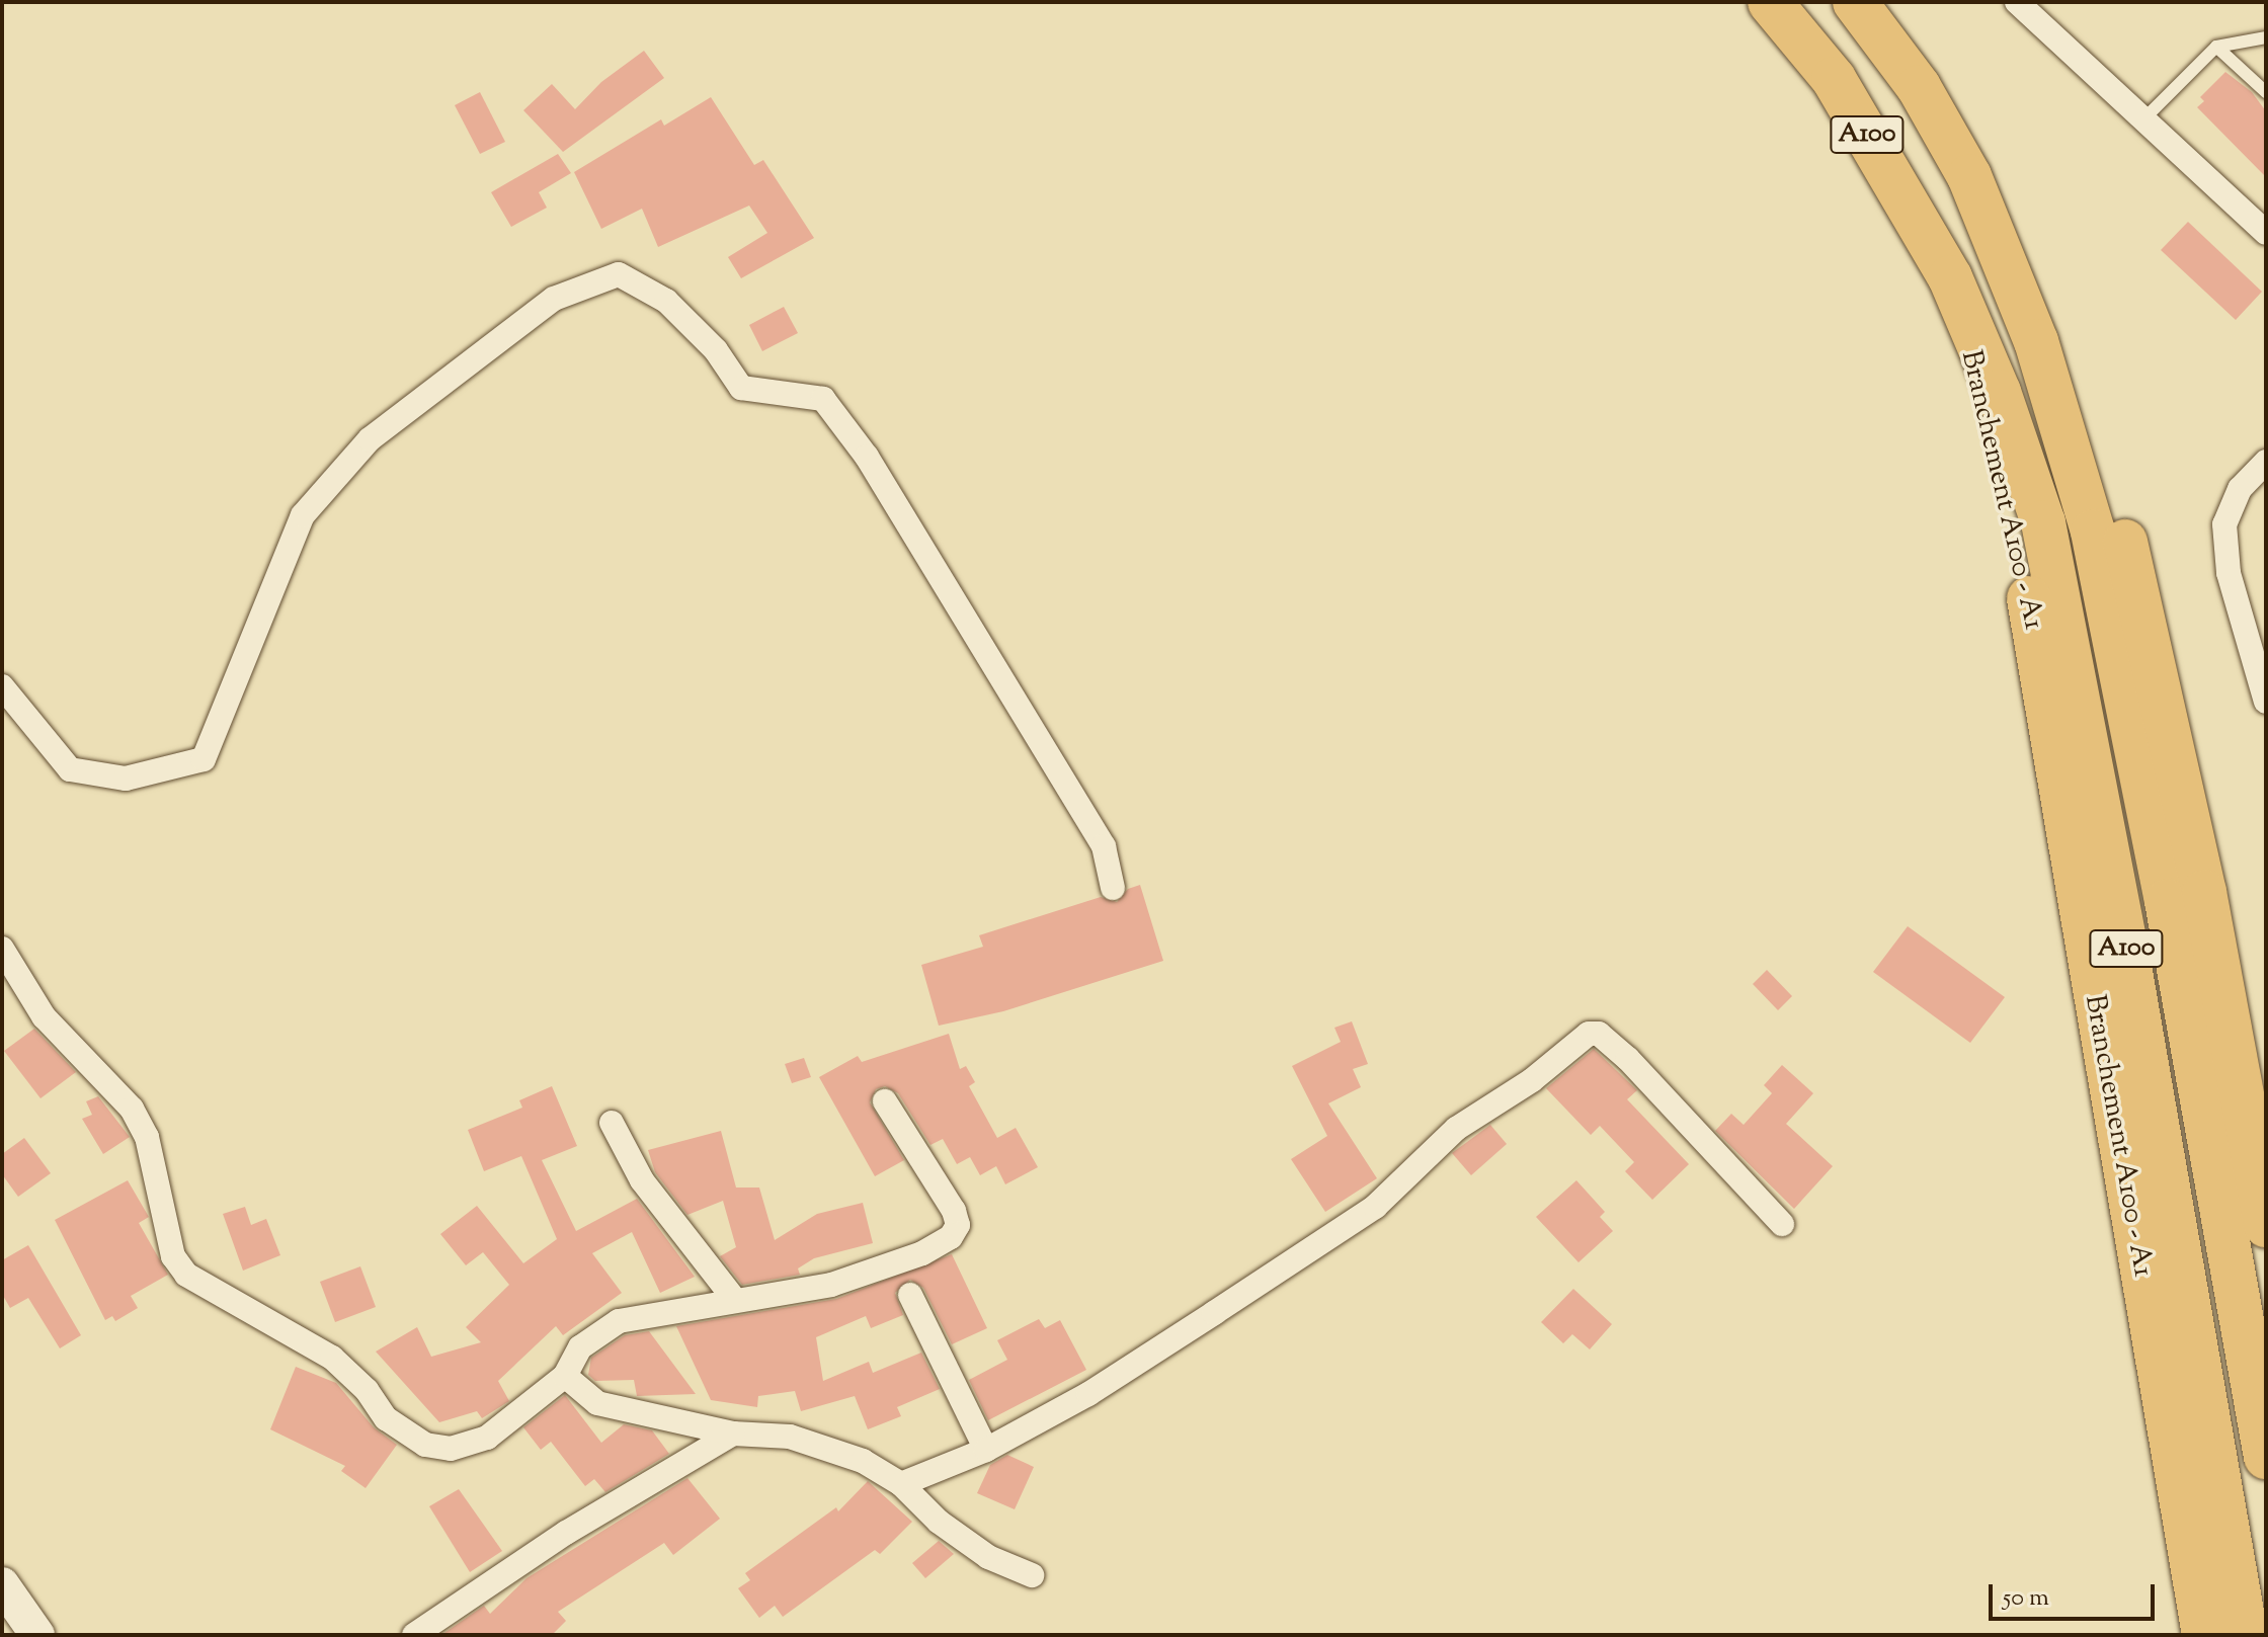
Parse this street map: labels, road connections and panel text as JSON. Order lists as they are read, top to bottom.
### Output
{
  "streets": {
    "highway": ["A100", "Branchement A100 - A1"]
  },
  "crossings": [
    ["A100", "Branchement A100 - A1"]
  ],
  "scale_bar": "50 m"
}
